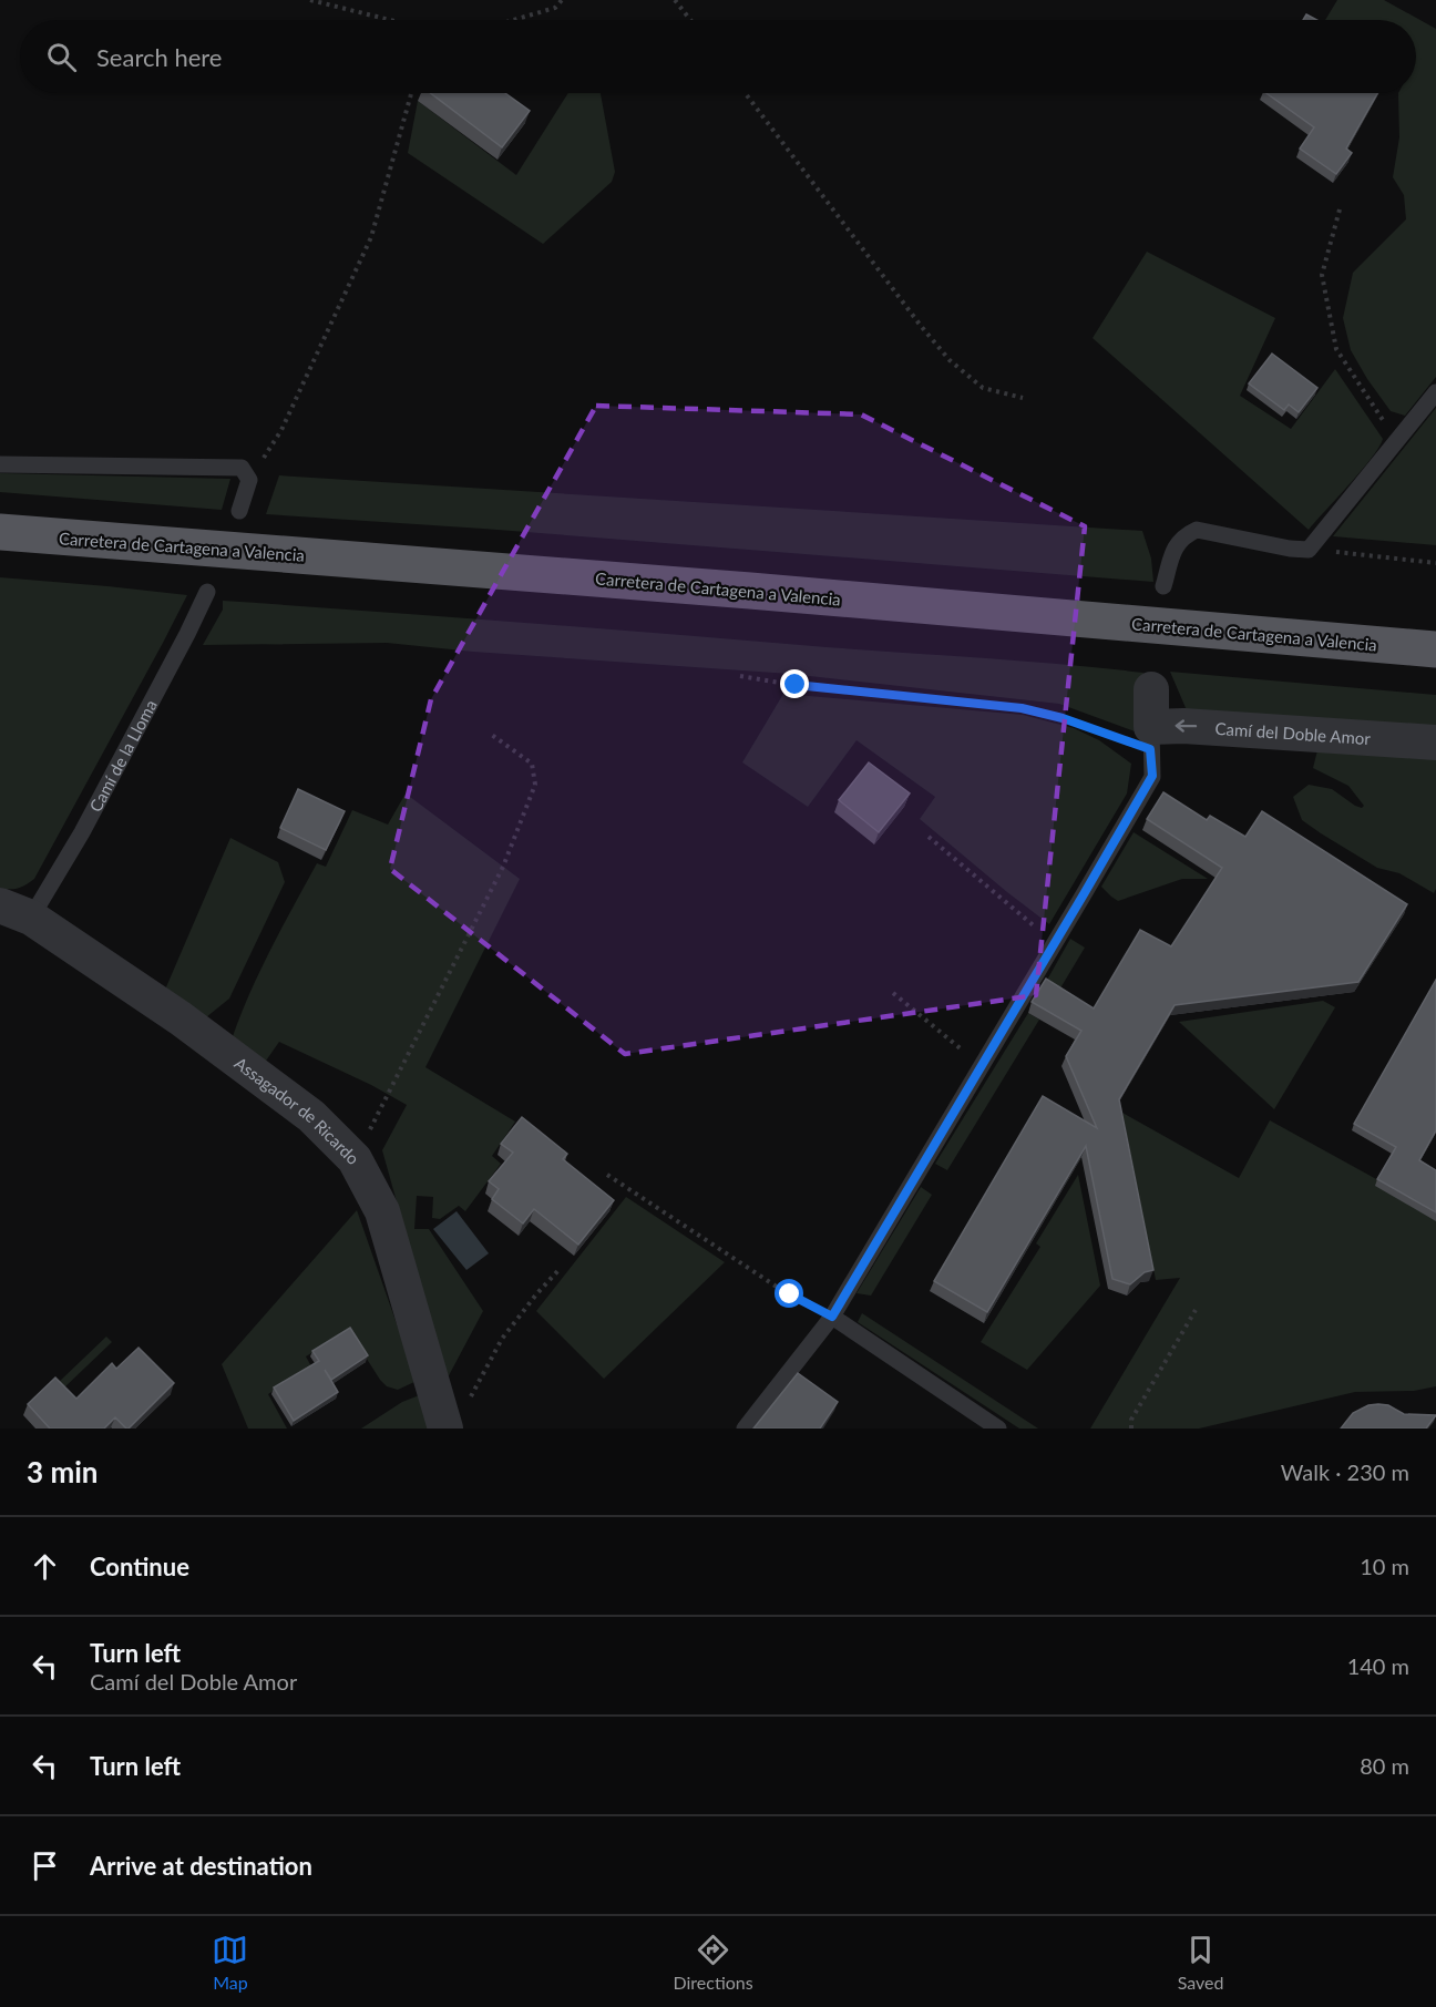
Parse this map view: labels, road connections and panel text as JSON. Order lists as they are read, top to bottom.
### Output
{
  "streets": {
    "highway": ["Carretera de Cartagena a Valencia"],
    "street": ["Camí del Doble Amor", "Assagador de Ricardo"],
    "lane": ["Camí de la Lloma"]
  },
  "crossings": [
    ["Camí de la Lloma", "Assagador de Ricardo"]
  ],
  "one_way": ["Camí del Doble Amor"],
  "page": {
    "search": "Search here",
    "heading": ["3 min", "Walk · 230 m"],
    "list": [
      ["Continue", "10 m"],
      ["Turn left", "Camí del Doble Amor", "140 m"],
      ["Turn left", "80 m"],
      "Arrive at destination"
    ],
    "nav": ["Map", "Directions", "Saved"]
  }
}
